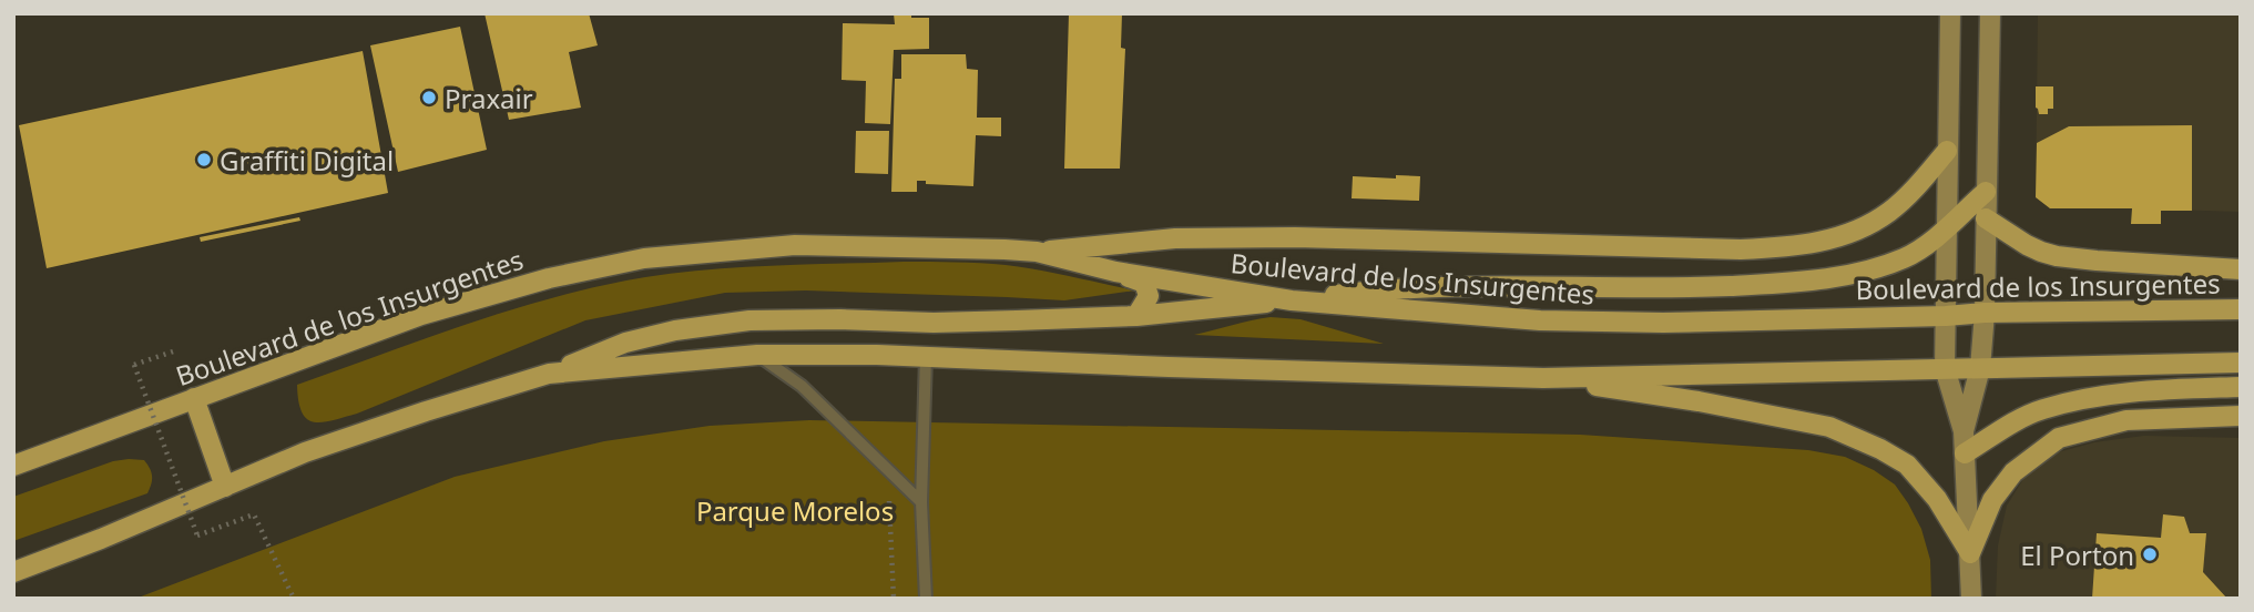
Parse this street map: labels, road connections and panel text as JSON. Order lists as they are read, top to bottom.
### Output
{
  "streets": {
    "main road": ["Boulevard de los Insurgentes"]
  },
  "parks": ["Parque Morelos"],
  "places": ["Praxair", "Graffiti Digital", "El Porton"]
}
